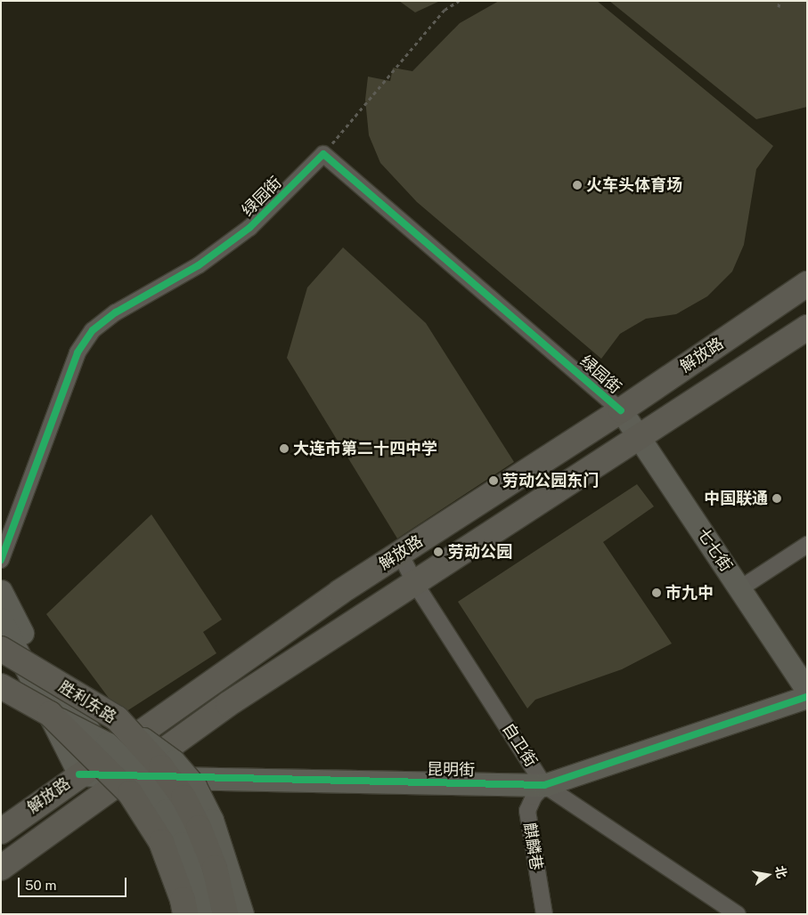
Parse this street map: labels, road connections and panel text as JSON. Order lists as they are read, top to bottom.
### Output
{
  "streets": {
    "main road": [
      "解放路",
      "七七街",
      "胜利东路",
      "昆明街"
    ],
    "street": ["绿园街", "自卫街", "麒麟巷"]
  },
  "crossings": [
    ["绿园街", "解放路"],
    ["绿园街", "七七街"],
    ["解放路", "七七街"],
    ["解放路", "自卫街"],
    ["解放路", "昆明街"],
    ["自卫街", "昆明街"],
    ["自卫街", "麒麟巷"],
    ["昆明街", "麒麟巷"]
  ],
  "places": [
    "火车头体育场",
    "大连市第二十四中学",
    "劳动公园东门",
    "中国联通",
    "劳动公园",
    "市九中"
  ],
  "scale_bar": "50 m",
  "north": "right"
}
